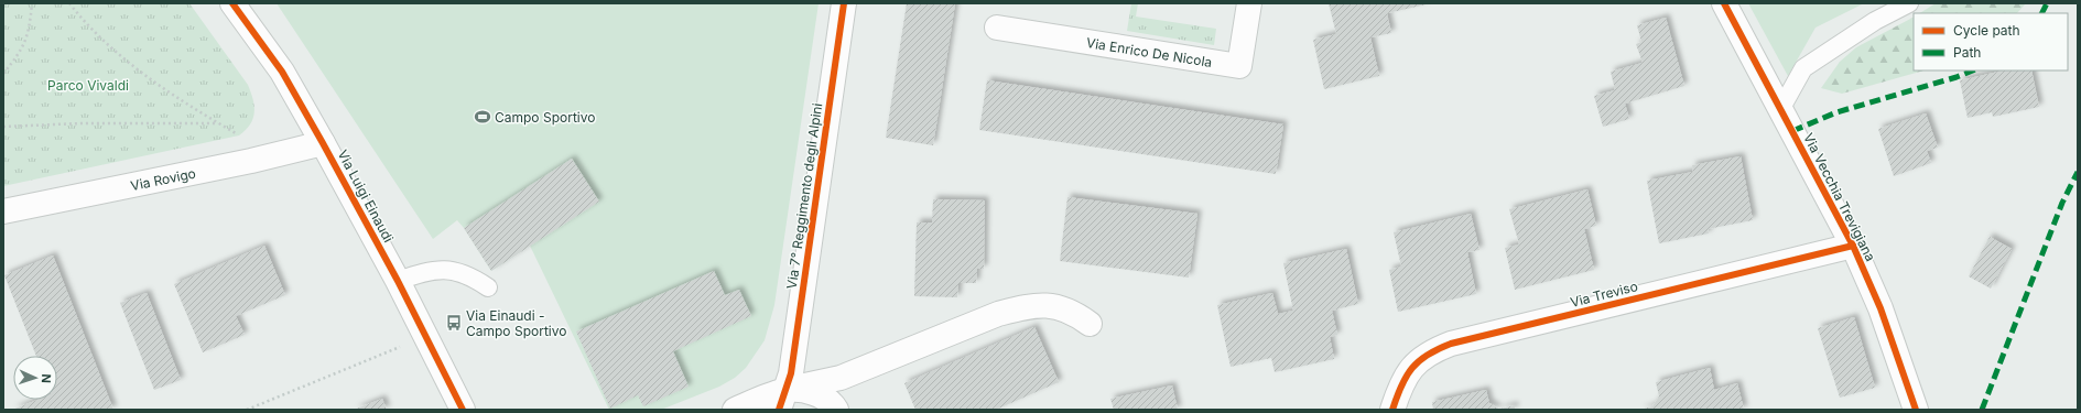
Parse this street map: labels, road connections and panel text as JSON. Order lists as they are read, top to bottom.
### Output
{
  "streets": {
    "street": [
      "Via Enrico De Nicola",
      "Via Rovigo",
      "Via Luigi Einaudi",
      "Via 7° Reggimento degli Alpini",
      "Via Vecchia Trevigiana",
      "Via Treviso"
    ]
  },
  "crossings": [
    ["Via Rovigo", "Via Luigi Einaudi"],
    ["Via Vecchia Trevigiana", "Via Treviso"]
  ],
  "parks": ["Parco Vivaldi"],
  "places": {
    "sports": ["Campo Sportivo"],
    "bus stop": ["Via Einaudi - Campo Sportivo"]
  },
  "legend": ["Cycle path", "Path"],
  "north": "right"
}
